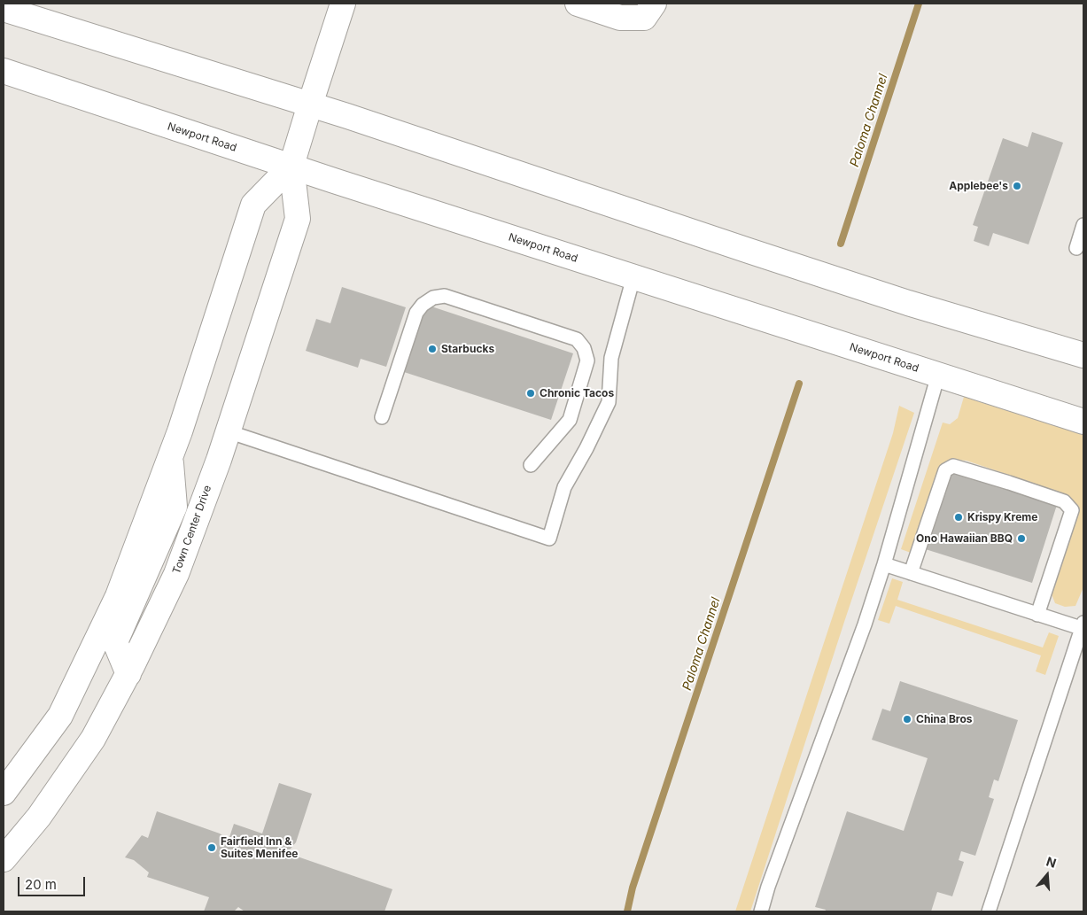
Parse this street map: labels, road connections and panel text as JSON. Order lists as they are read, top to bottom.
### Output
{
  "streets": {
    "main road": ["Newport Road", "Town Center Drive"]
  },
  "crossings": [
    ["Newport Road", "Town Center Drive"]
  ],
  "water": ["Paloma Channel"],
  "places": [
    "Applebee's",
    "Starbucks",
    "Chronic Tacos",
    "Krispy Kreme",
    "Ono Hawaiian BBQ",
    "China Bros",
    "Fairfield Inn & Suites Menifee"
  ],
  "scale_bar": "20 m",
  "north": "top"
}
